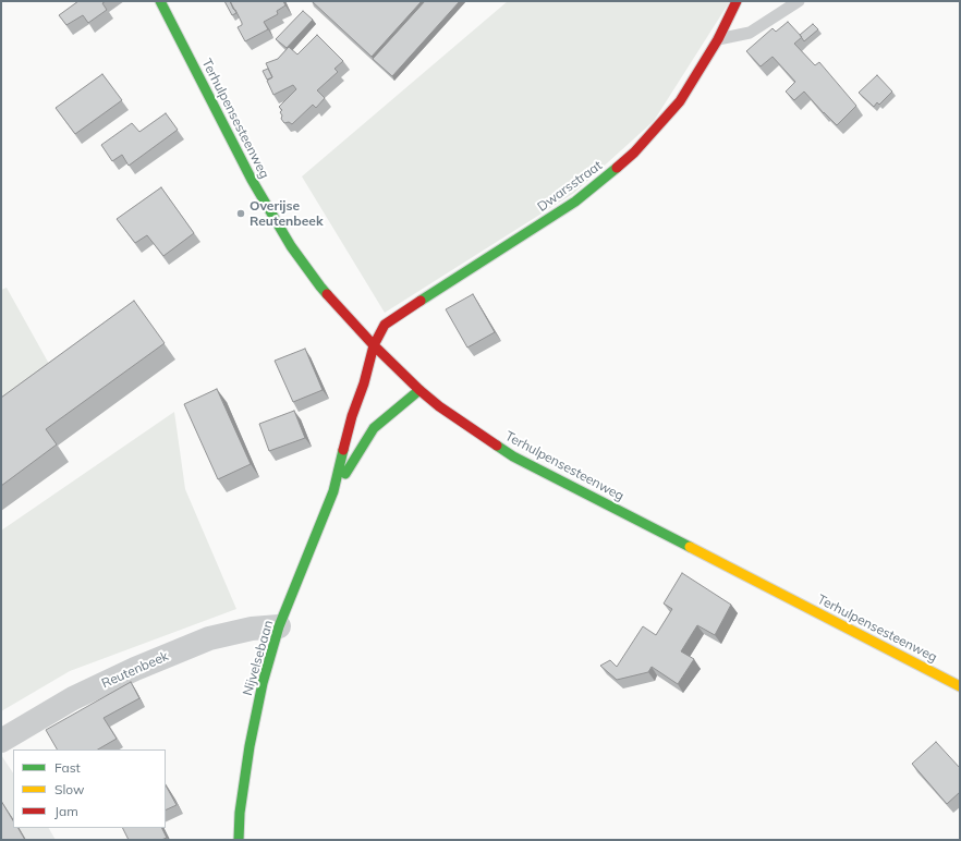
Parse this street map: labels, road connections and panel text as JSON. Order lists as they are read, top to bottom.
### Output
{
  "streets": {
    "main road": ["Terhulpensesteenweg", "Dwarsstraat", "Nijvelsebaan"],
    "street": ["Reutenbeek"]
  },
  "crossings": [
    ["Terhulpensesteenweg", "Dwarsstraat"],
    ["Terhulpensesteenweg", "Nijvelsebaan"],
    ["Dwarsstraat", "Nijvelsebaan"],
    ["Nijvelsebaan", "Reutenbeek"]
  ],
  "places": ["Overijse Reutenbeek"],
  "legend": ["Fast", "Slow", "Jam"]
}
